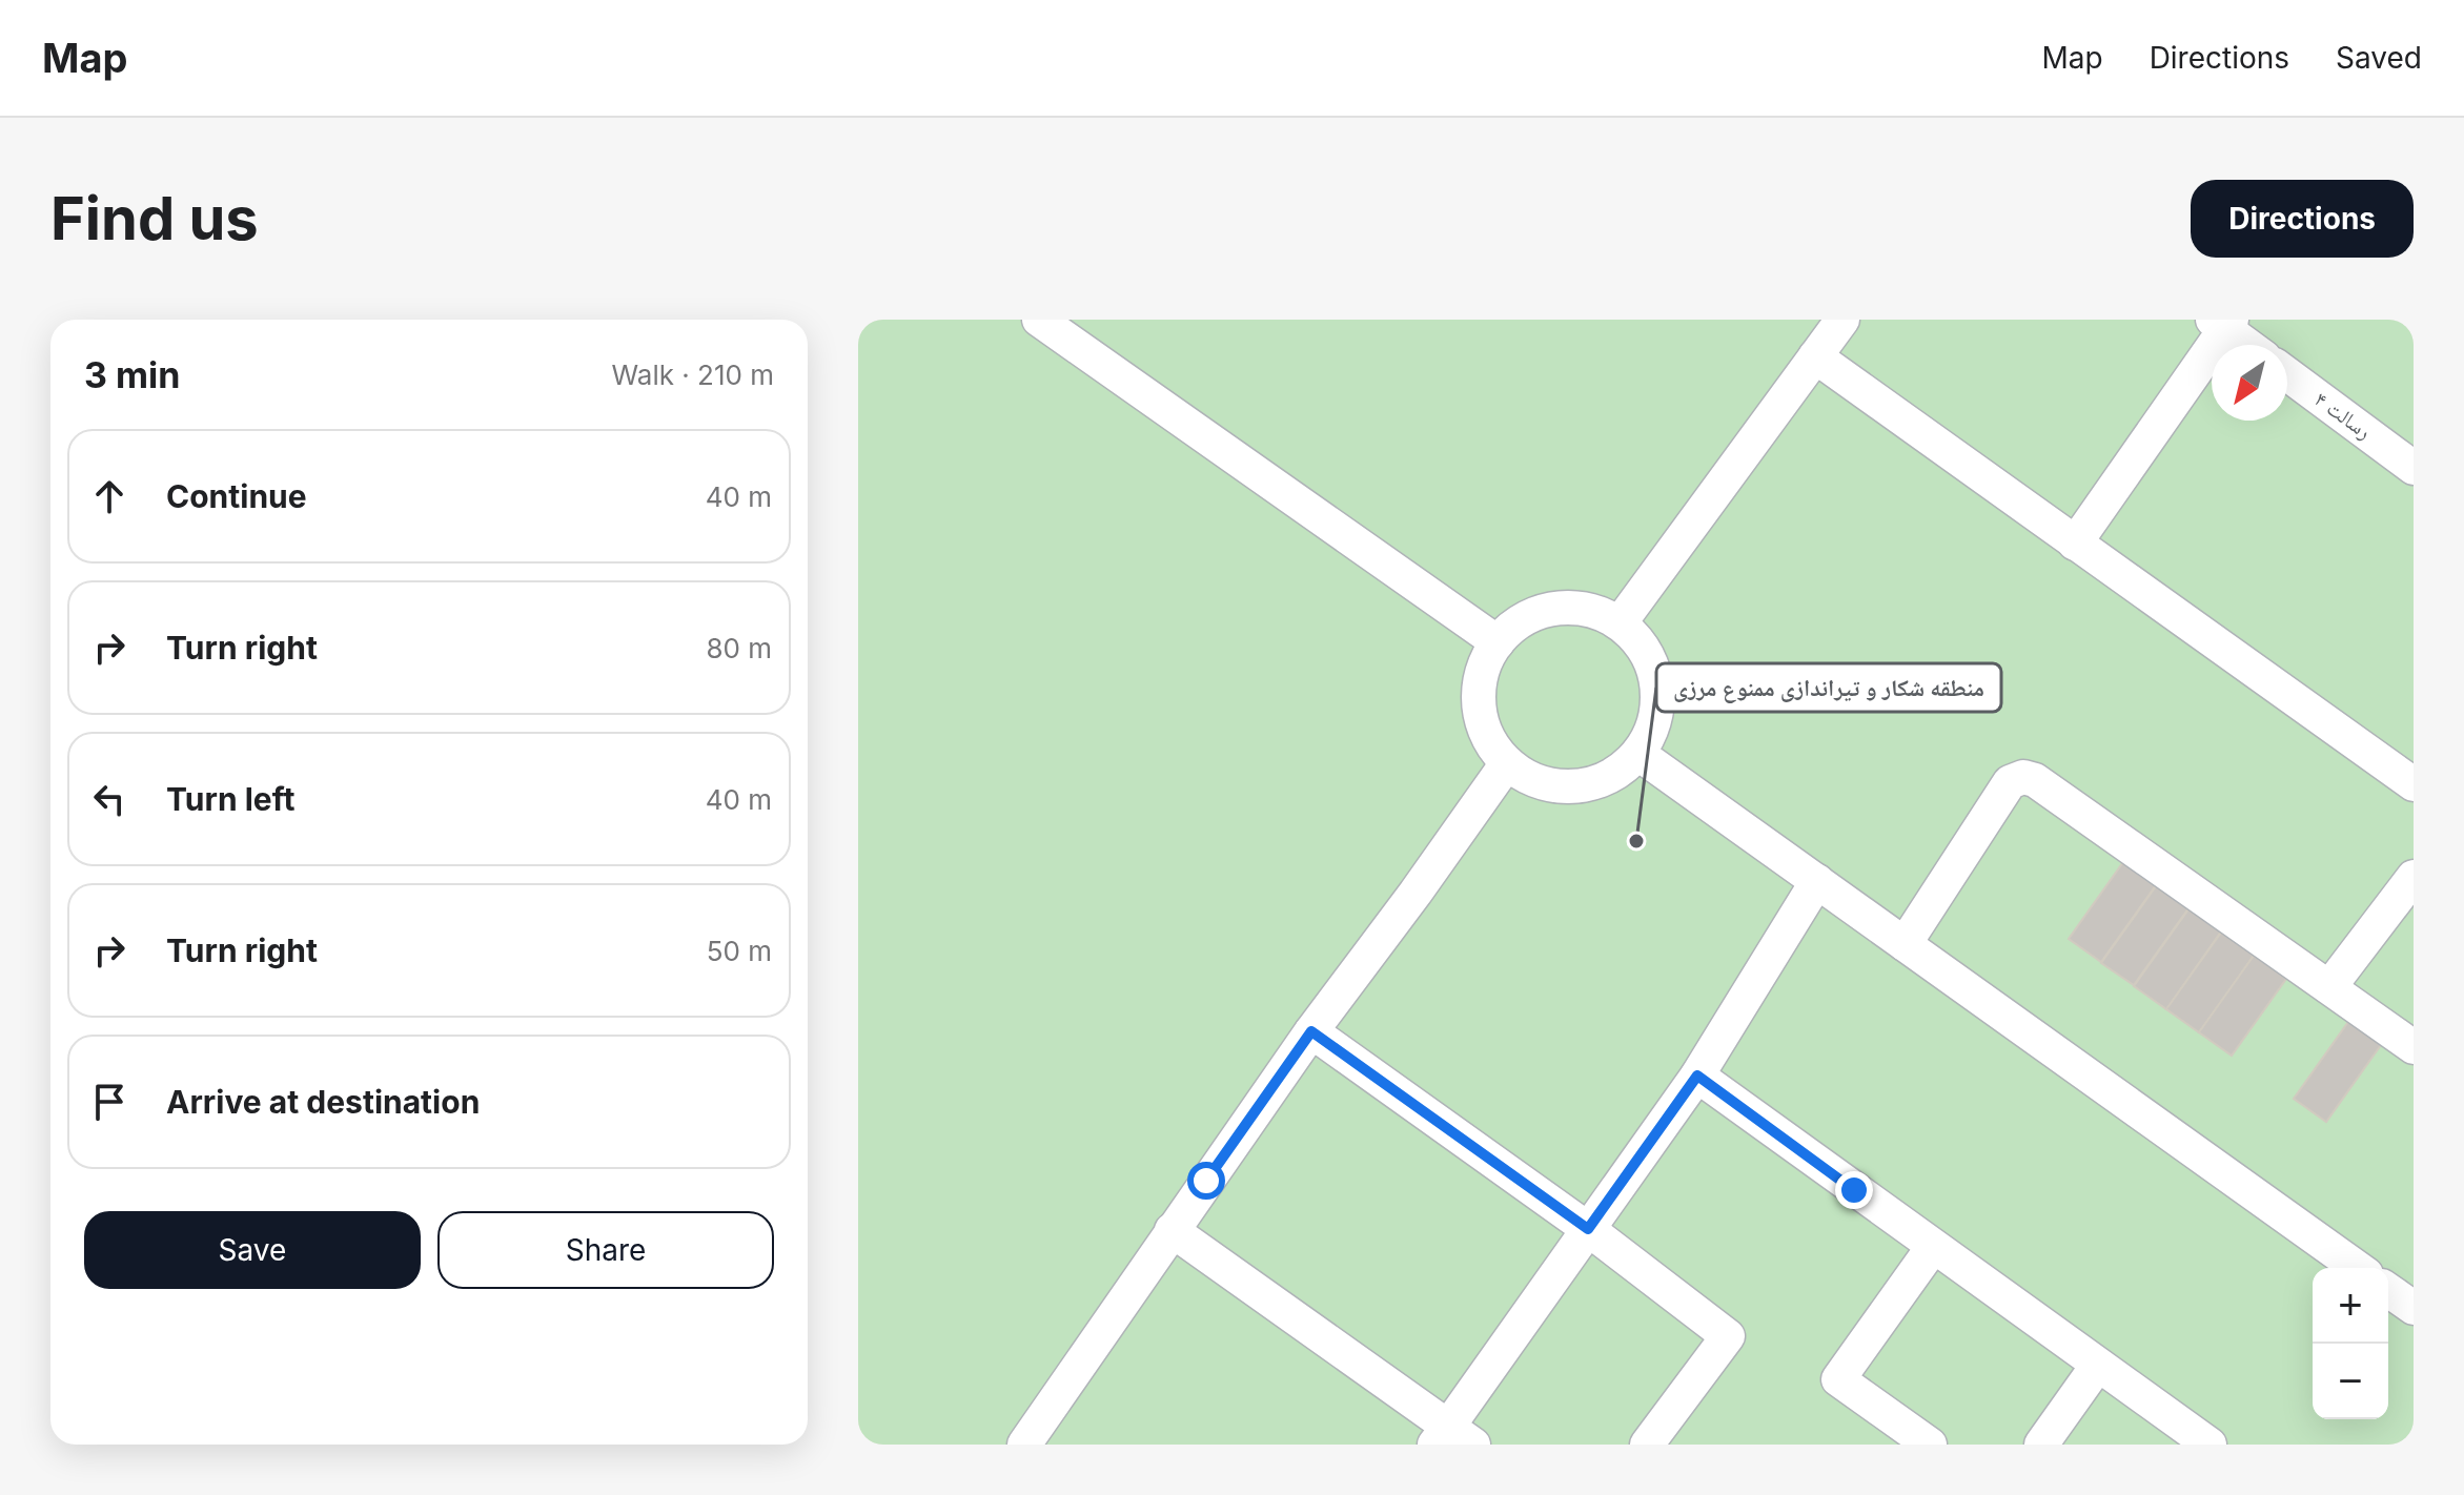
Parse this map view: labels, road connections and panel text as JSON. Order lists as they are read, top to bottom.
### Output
{
  "streets": {
    "street": ["رسالت ۴"]
  },
  "places": ["منطقه شکار و تیراندازی ممنوع مرزی"],
  "north": "bottom left",
  "page": {
    "header": "Map",
    "nav": ["Map", "Directions", "Saved"],
    "buttons": [
      "Directions",
      ["Save", "Share"]
    ],
    "title": "Find us",
    "heading": ["3 min", "Walk · 210 m"],
    "list": [
      ["Continue", "40 m"],
      ["Turn right", "80 m"],
      ["Turn left", "40 m"],
      ["Turn right", "50 m"],
      "Arrive at destination"
    ],
    "map_buttons": ["+", "−"]
  }
}
